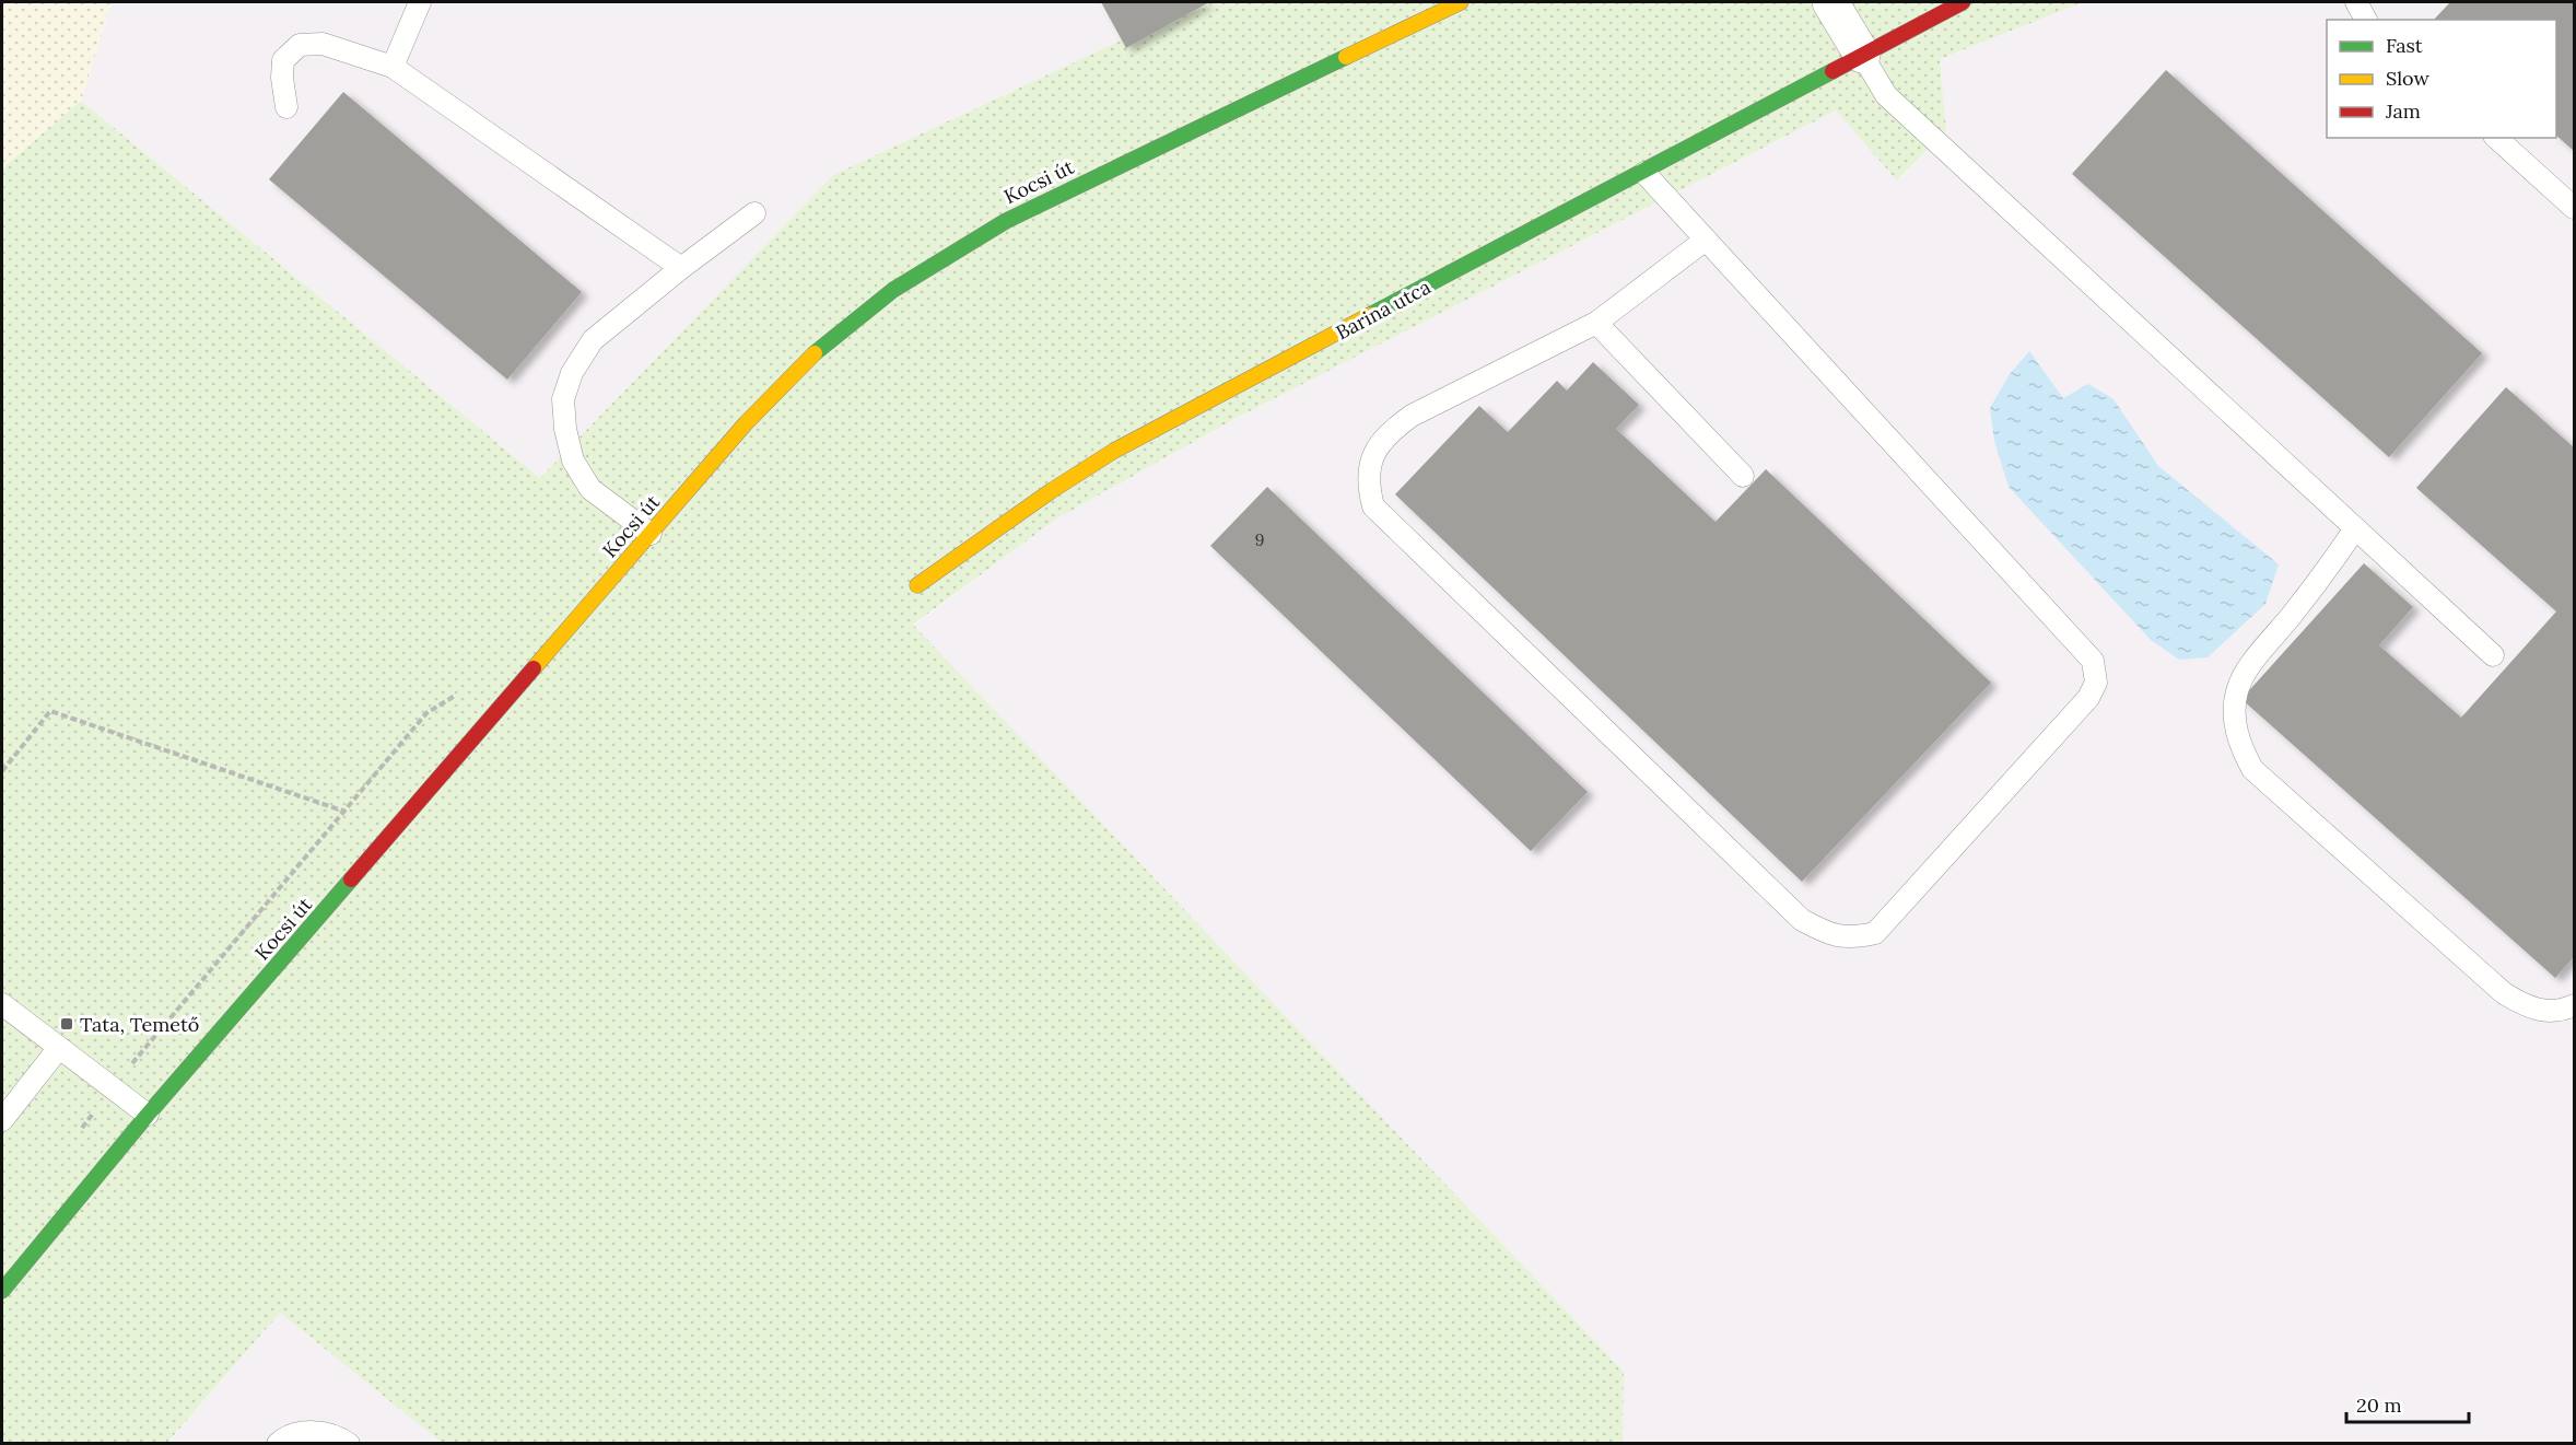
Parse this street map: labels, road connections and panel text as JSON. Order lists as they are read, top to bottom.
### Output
{
  "streets": {
    "main road": ["Kocsi út", "Barina utca"]
  },
  "places": {
    "transit": ["Tata, Temető"]
  },
  "house_numbers": ["9"],
  "legend": ["Fast", "Slow", "Jam"],
  "scale_bar": "20 m"
}
